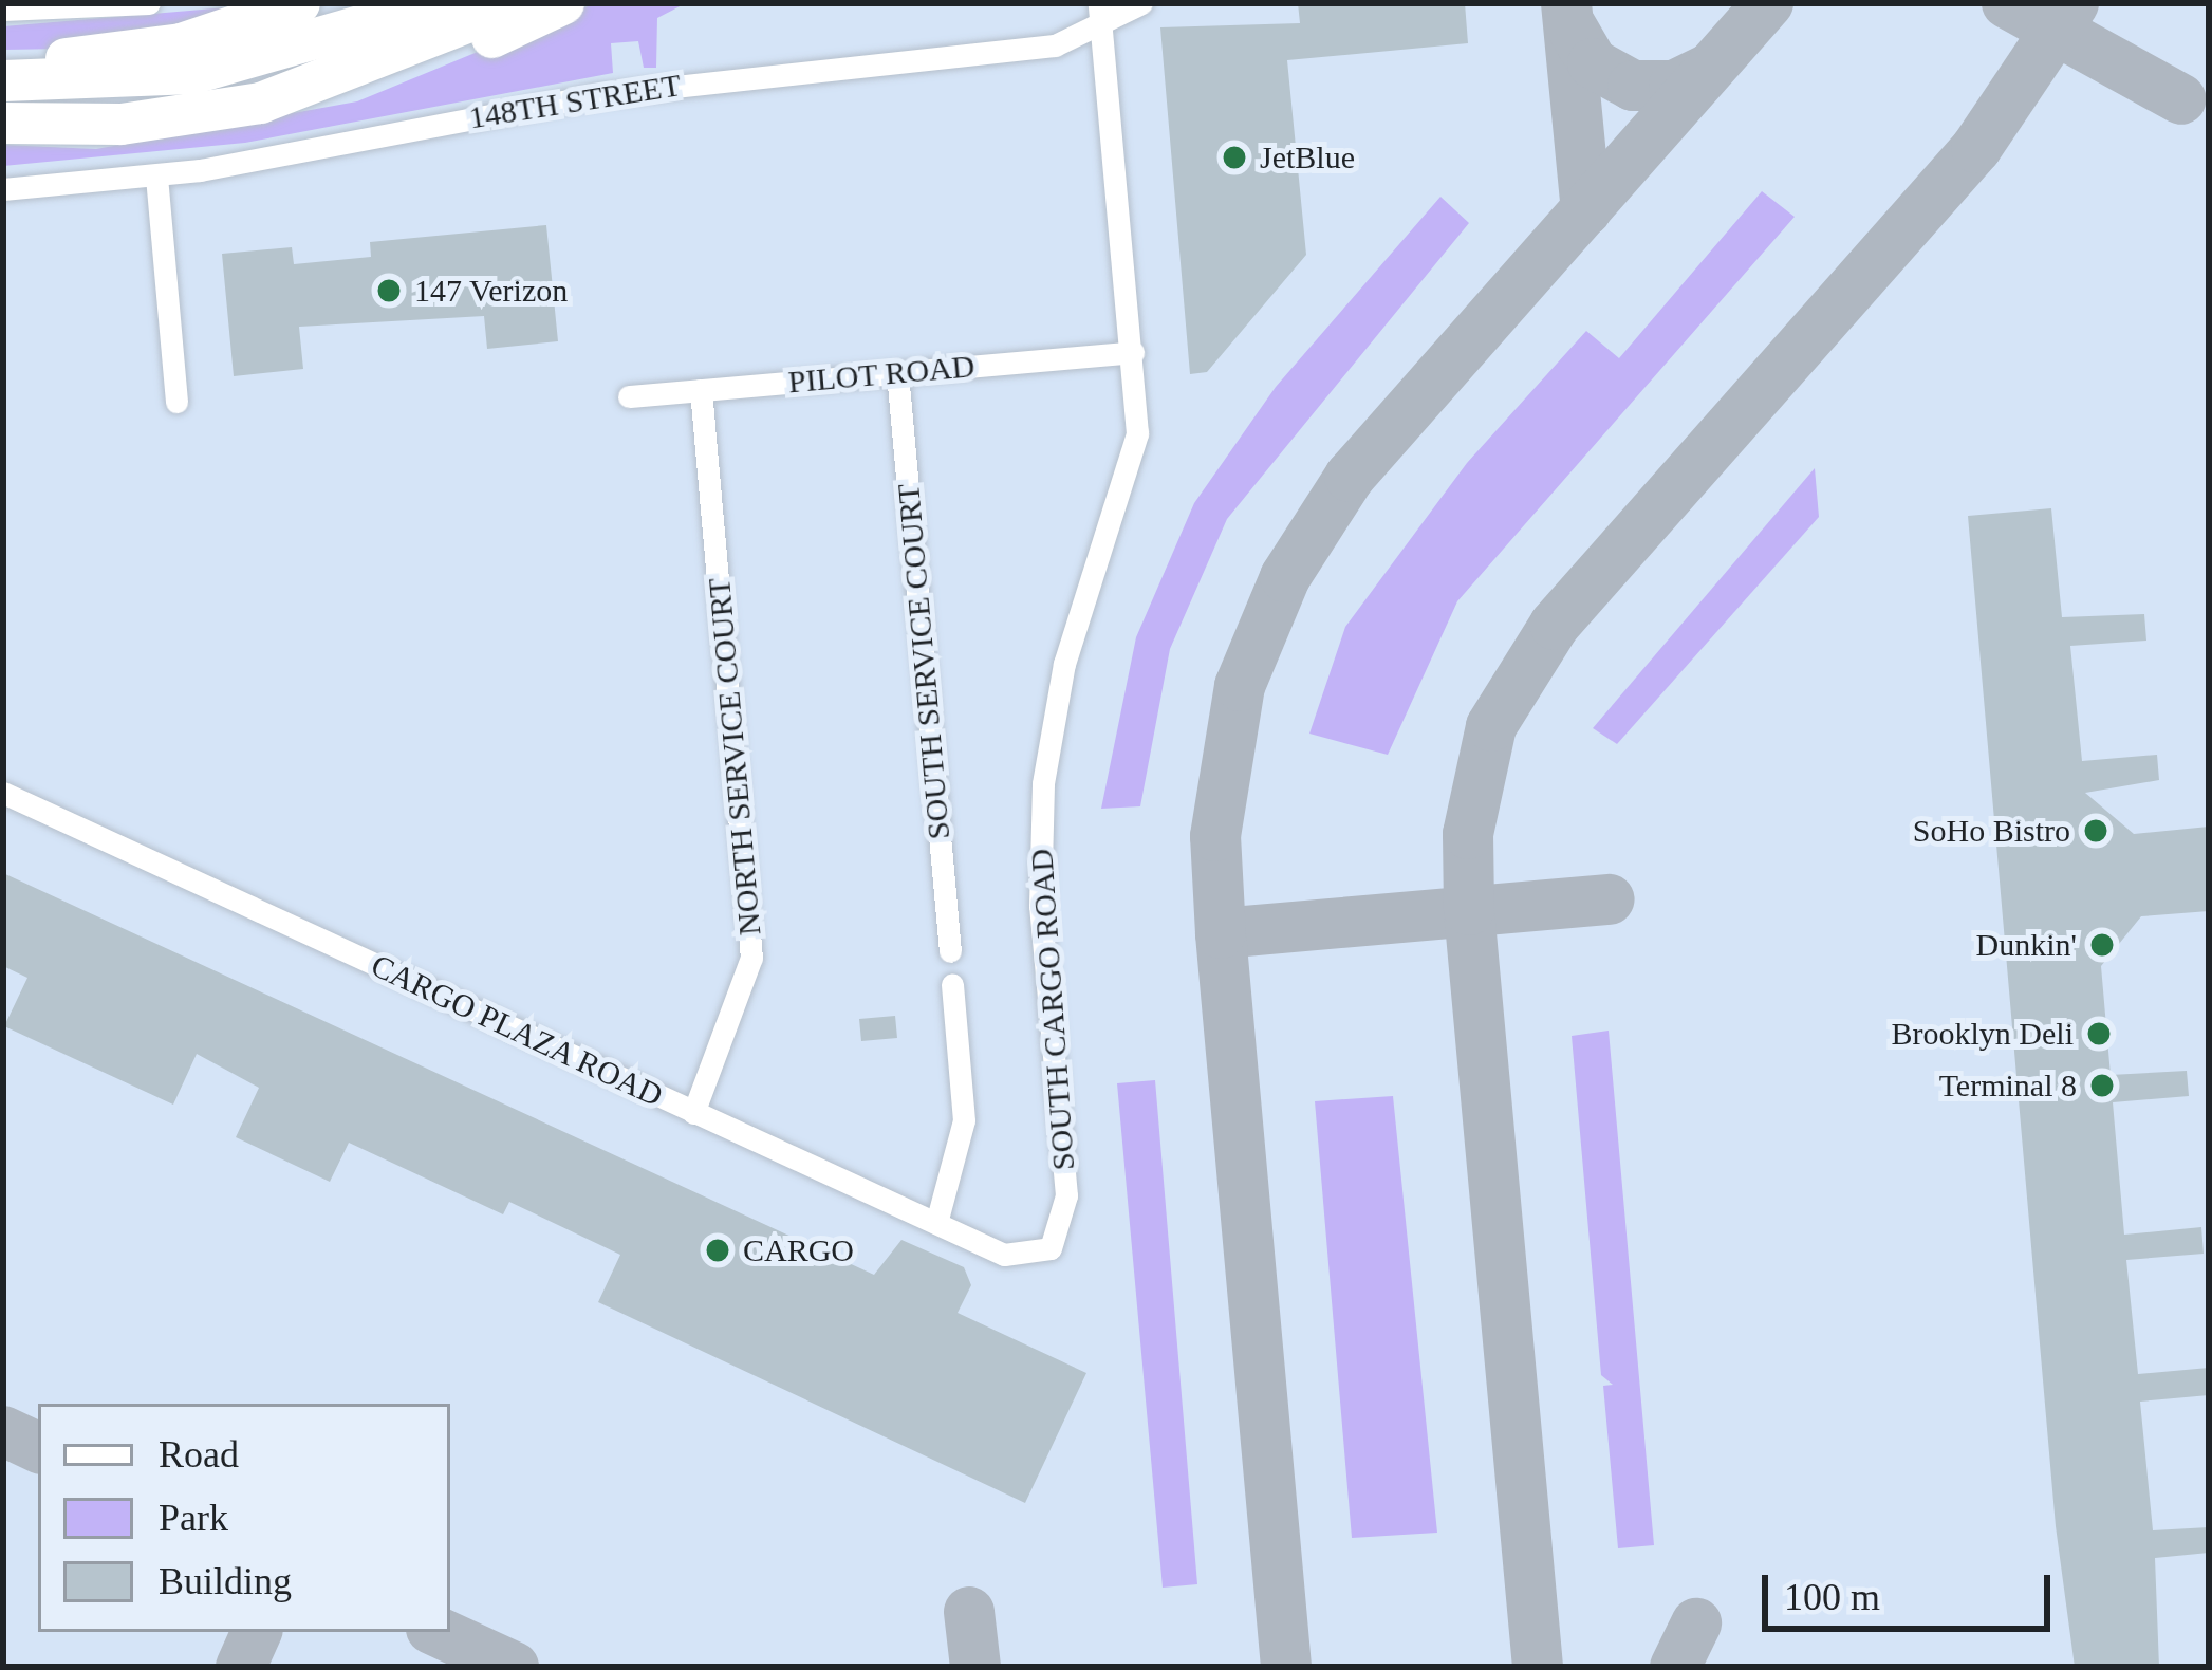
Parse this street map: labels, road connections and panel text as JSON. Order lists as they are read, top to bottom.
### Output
{
  "streets": {
    "street": [
      "148TH STREET",
      "PILOT ROAD",
      "SOUTH SERVICE COURT",
      "NORTH SERVICE COURT",
      "SOUTH CARGO ROAD",
      "CARGO PLAZA ROAD"
    ]
  },
  "crossings": [
    ["148TH STREET", "SOUTH CARGO ROAD"],
    ["PILOT ROAD", "SOUTH SERVICE COURT"],
    ["PILOT ROAD", "NORTH SERVICE COURT"],
    ["PILOT ROAD", "SOUTH CARGO ROAD"],
    ["NORTH SERVICE COURT", "CARGO PLAZA ROAD"],
    ["SOUTH CARGO ROAD", "CARGO PLAZA ROAD"]
  ],
  "places": [
    "JetBlue",
    "147 Verizon",
    "SoHo Bistro",
    "Dunkin'",
    "Brooklyn Deli",
    "Terminal 8",
    "CARGO"
  ],
  "legend": ["Road", "Park", "Building"],
  "scale_bar": "100 m"
}
